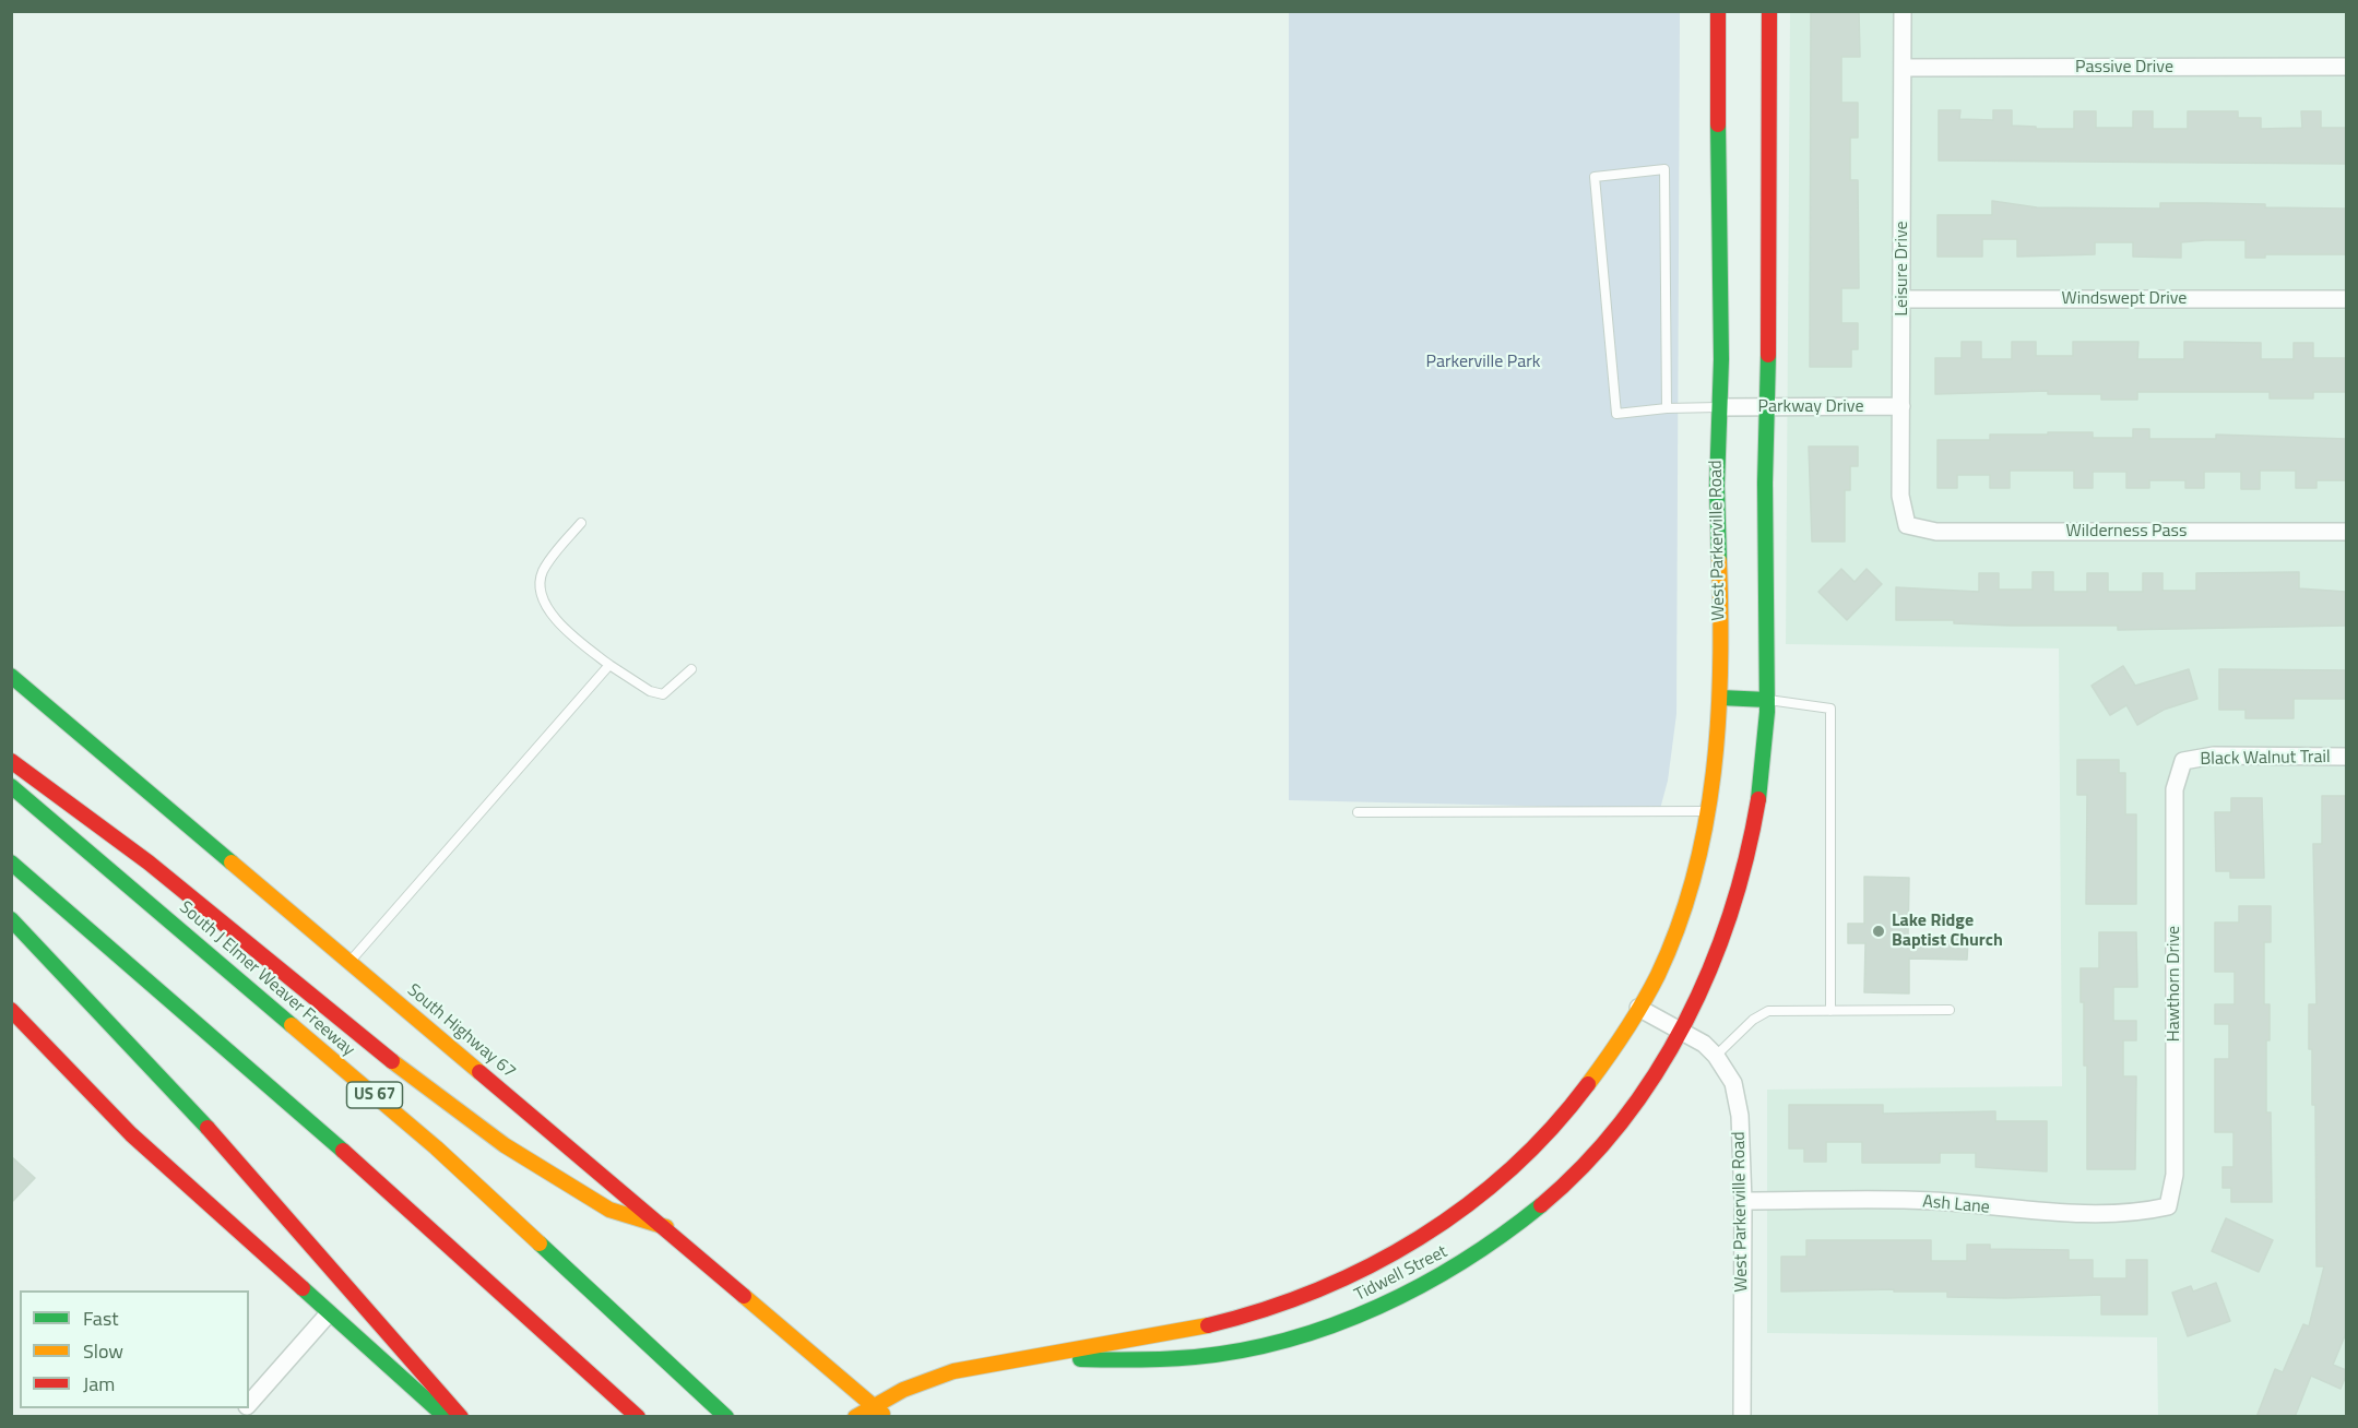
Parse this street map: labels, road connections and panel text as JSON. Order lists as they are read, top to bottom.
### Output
{
  "streets": {
    "main road": [
      "West Parkerville Road",
      "South J Elmer Weaver Freeway",
      "South Highway 67",
      "US 67",
      "Tidwell Street"
    ],
    "street": [
      "Passive Drive",
      "Leisure Drive",
      "Windswept Drive",
      "Parkway Drive",
      "Wilderness Pass",
      "Black Walnut Trail",
      "Hawthorn Drive",
      "Ash Lane"
    ]
  },
  "crossings": [
    ["Passive Drive", "Leisure Drive"],
    ["Leisure Drive", "Windswept Drive"],
    ["Leisure Drive", "Parkway Drive"],
    ["Leisure Drive", "Wilderness Pass"],
    ["Parkway Drive", "West Parkerville Road"],
    ["West Parkerville Road", "Ash Lane"],
    ["West Parkerville Road", "Tidwell Street"],
    ["Black Walnut Trail", "Hawthorn Drive"],
    ["Hawthorn Drive", "Ash Lane"],
    ["South Highway 67", "Tidwell Street"]
  ],
  "parks": ["Parkerville Park"],
  "places": ["Lake Ridge Baptist Church"],
  "legend": ["Fast", "Slow", "Jam"]
}
